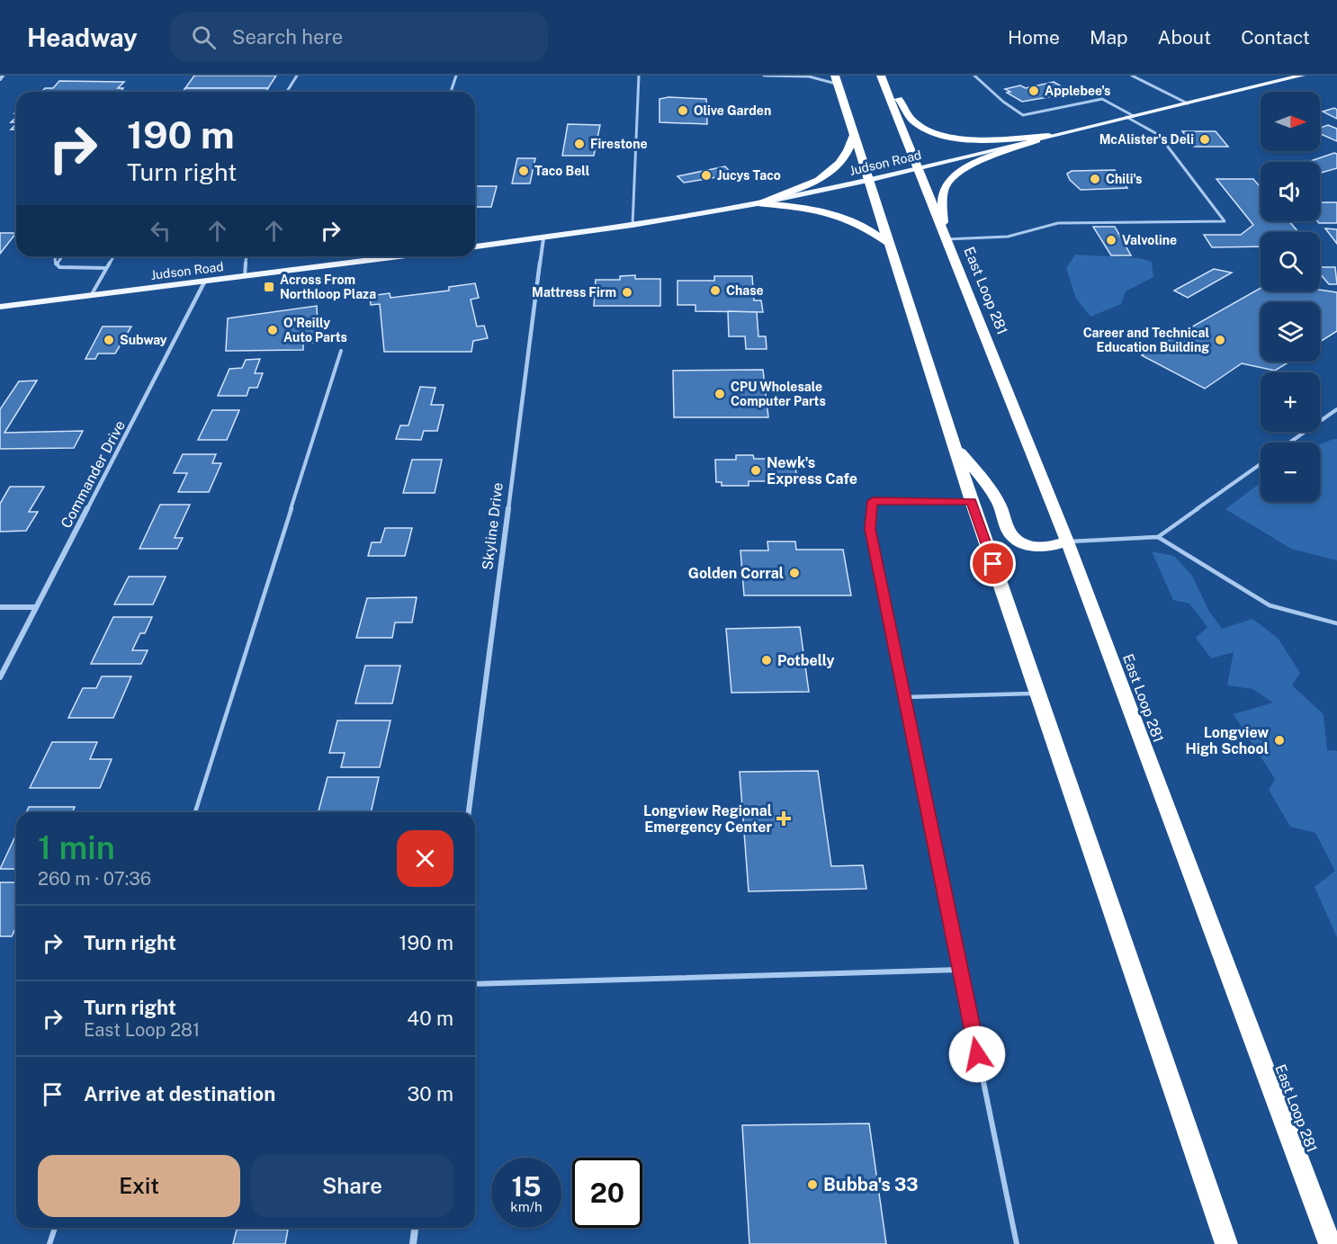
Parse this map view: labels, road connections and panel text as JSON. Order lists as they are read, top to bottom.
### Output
{
  "streets": {
    "highway": ["East Loop 281"],
    "main road": ["Judson Road"],
    "street": ["Commander Drive", "Skyline Drive"]
  },
  "crossings": [
    ["Judson Road", "East Loop 281"],
    ["Judson Road", "Commander Drive"],
    ["Judson Road", "Skyline Drive"]
  ],
  "places": {
    "other": [
      "Applebee's",
      "Olive Garden",
      "McAlister's Deli",
      "Firestone",
      "Taco Bell",
      "Jucys Taco",
      "Chili's",
      "Valvoline",
      "Chase",
      "Mattress Firm",
      "O'Reilly Auto Parts",
      "Subway",
      "Career and Technical Education Building",
      "CPU Wholesale Computer Parts",
      "Newk's Express Cafe",
      "Golden Corral",
      "Potbelly",
      "Longview High School",
      "Bubba's 33"
    ],
    "transit": ["Across From Northloop Plaza"],
    "health": ["Longview Regional Emergency Center"]
  },
  "north": "right",
  "page": {
    "header": "Headway",
    "search": "Search here",
    "nav": [
      "Home",
      "Map",
      "About",
      "Contact"
    ],
    "map_buttons": ["+", "−"],
    "turn": ["190 m", "Turn right"],
    "heading": ["1 min", "260 m · 07:36"],
    "list": [
      {
        "name": "Turn right",
        "value": "190 m"
      },
      {
        "name": "Turn right",
        "note": "East Loop 281",
        "value": "40 m"
      },
      {
        "name": "Arrive at destination",
        "value": "30 m"
      }
    ],
    "buttons": ["Exit", "Share"],
    "speed": "15 km/h",
    "limit": "20"
  }
}
